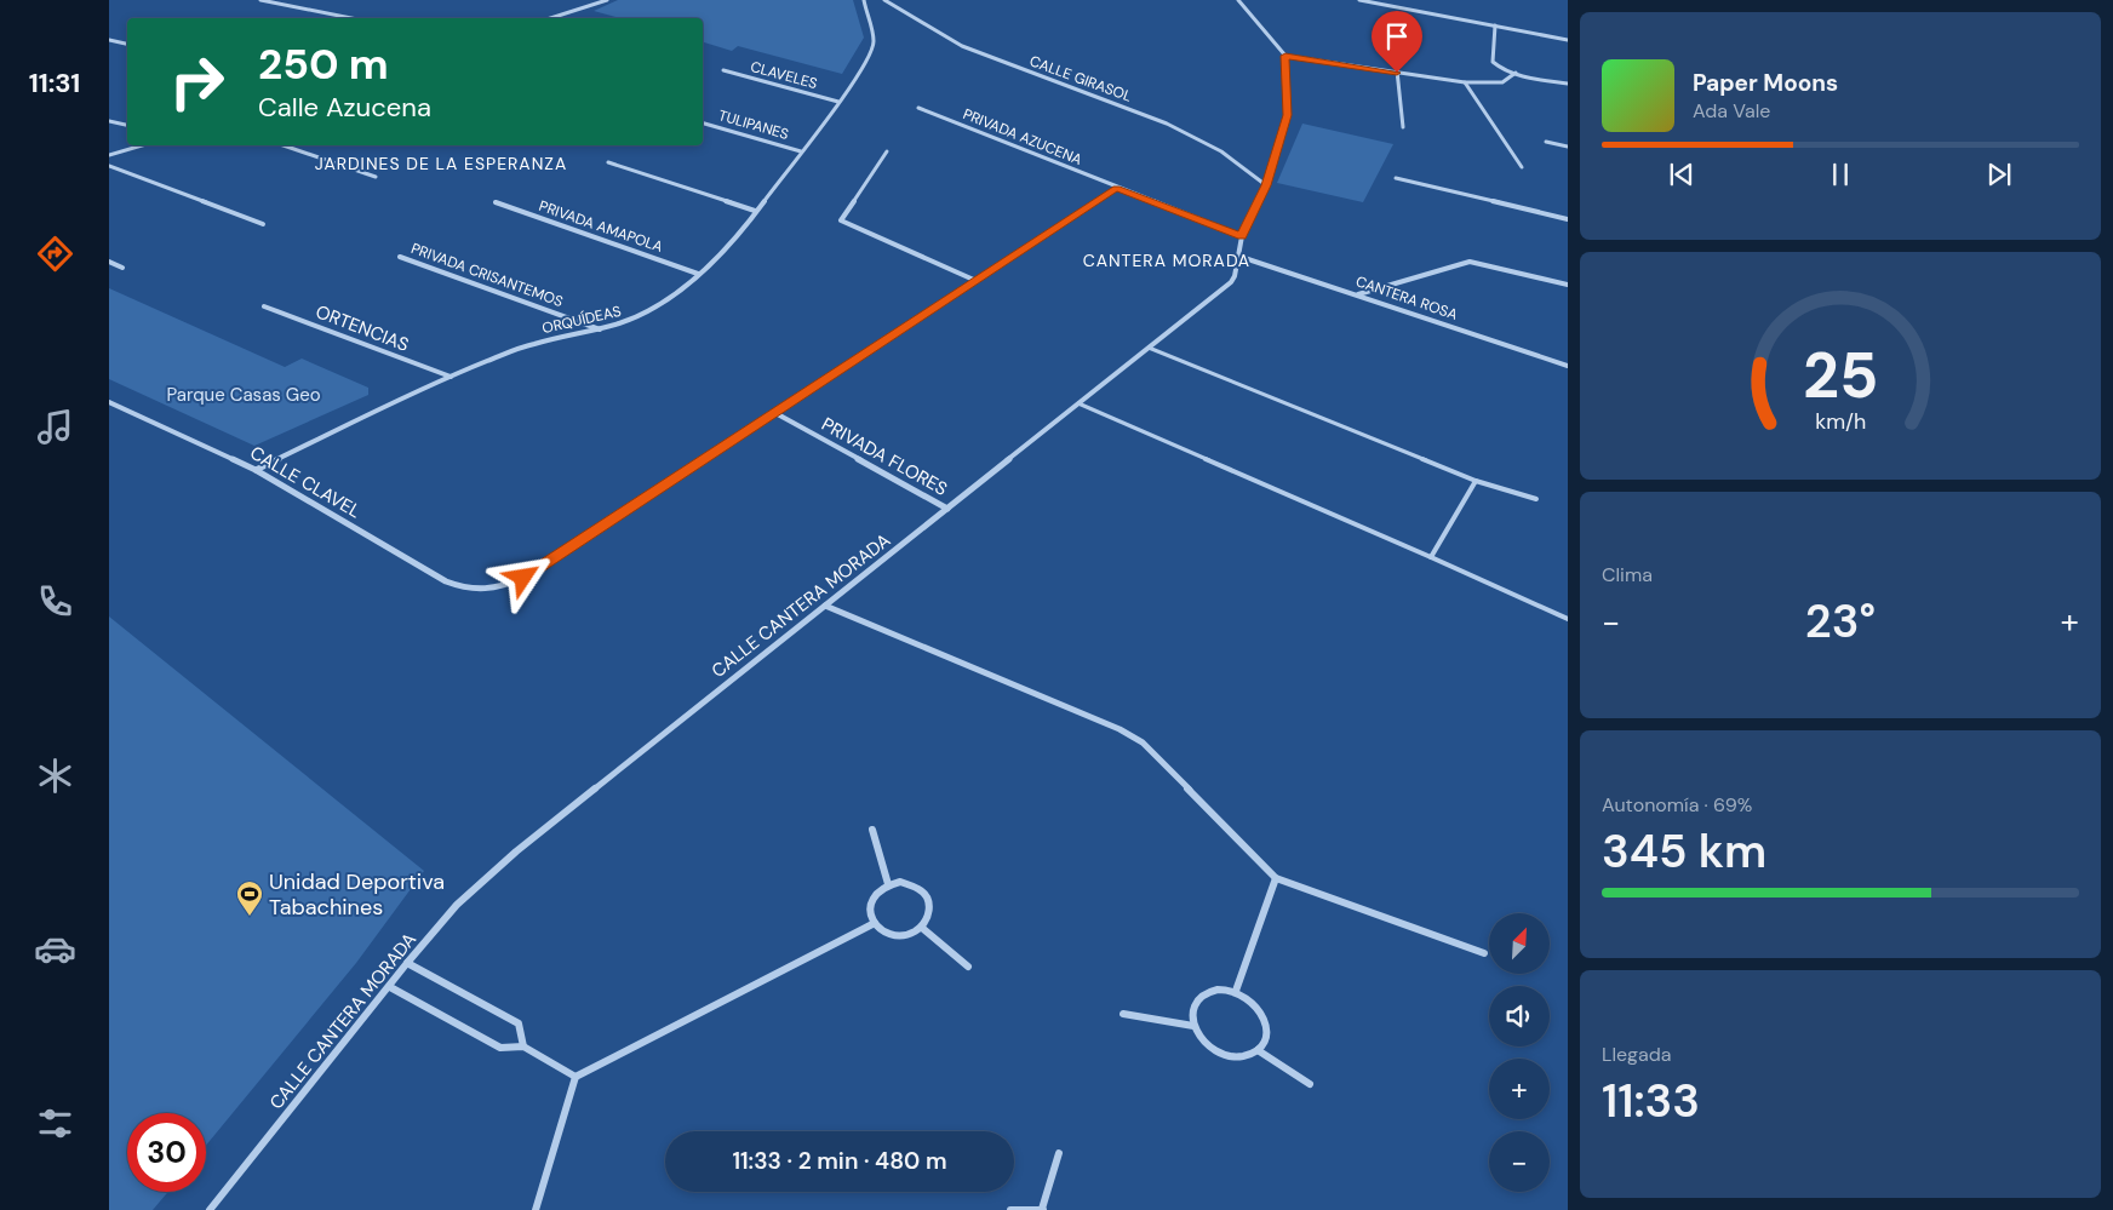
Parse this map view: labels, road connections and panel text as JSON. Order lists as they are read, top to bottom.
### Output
{
  "streets": {
    "street": [
      "CLAVELES",
      "CALLE GIRASOL",
      "TULIPANES",
      "PRIVADA AZUCENA",
      "PRIVADA AMAPOLA",
      "PRIVADA CRISANTEMOS",
      "CANTERA ROSA",
      "ORQUÍDEAS",
      "ORTENCIAS",
      "PRIVADA FLORES",
      "CALLE CLAVEL",
      "CALLE CANTERA MORADA"
    ]
  },
  "crossings": [
    ["CLAVELES", "ORQUÍDEAS"],
    ["CALLE GIRASOL", "CALLE CANTERA MORADA"],
    ["TULIPANES", "ORQUÍDEAS"],
    ["PRIVADA AZUCENA", "CALLE CANTERA MORADA"],
    ["PRIVADA AMAPOLA", "ORQUÍDEAS"],
    ["PRIVADA CRISANTEMOS", "ORQUÍDEAS"],
    ["CANTERA ROSA", "CALLE CANTERA MORADA"],
    ["ORQUÍDEAS", "ORTENCIAS"],
    ["ORQUÍDEAS", "CALLE CLAVEL"],
    ["PRIVADA FLORES", "CALLE CLAVEL"],
    ["PRIVADA FLORES", "CALLE CANTERA MORADA"]
  ],
  "districts": ["JARDINES DE LA ESPERANZA", "CANTERA MORADA"],
  "parks": ["Parque Casas Geo"],
  "places": {
    "sports": ["Unidad Deportiva Tabachines"]
  },
  "north": "top right",
  "page": {
    "tabs": "11:31",
    "turn": ["250 m", "Calle Azucena"],
    "song": ["Paper Moons", "Ada Vale"],
    "tile": [
      "Clima",
      ["Autonomía · 69%", "345 km"],
      ["Llegada", "11:33"]
    ],
    "heat": ["−", "23°", "+"],
    "map_buttons": ["+", "−"],
    "limit": "30",
    "trip": "11:33 · 2 min · 480 m",
    "gauge": ["25", "km/h"]
  }
}
